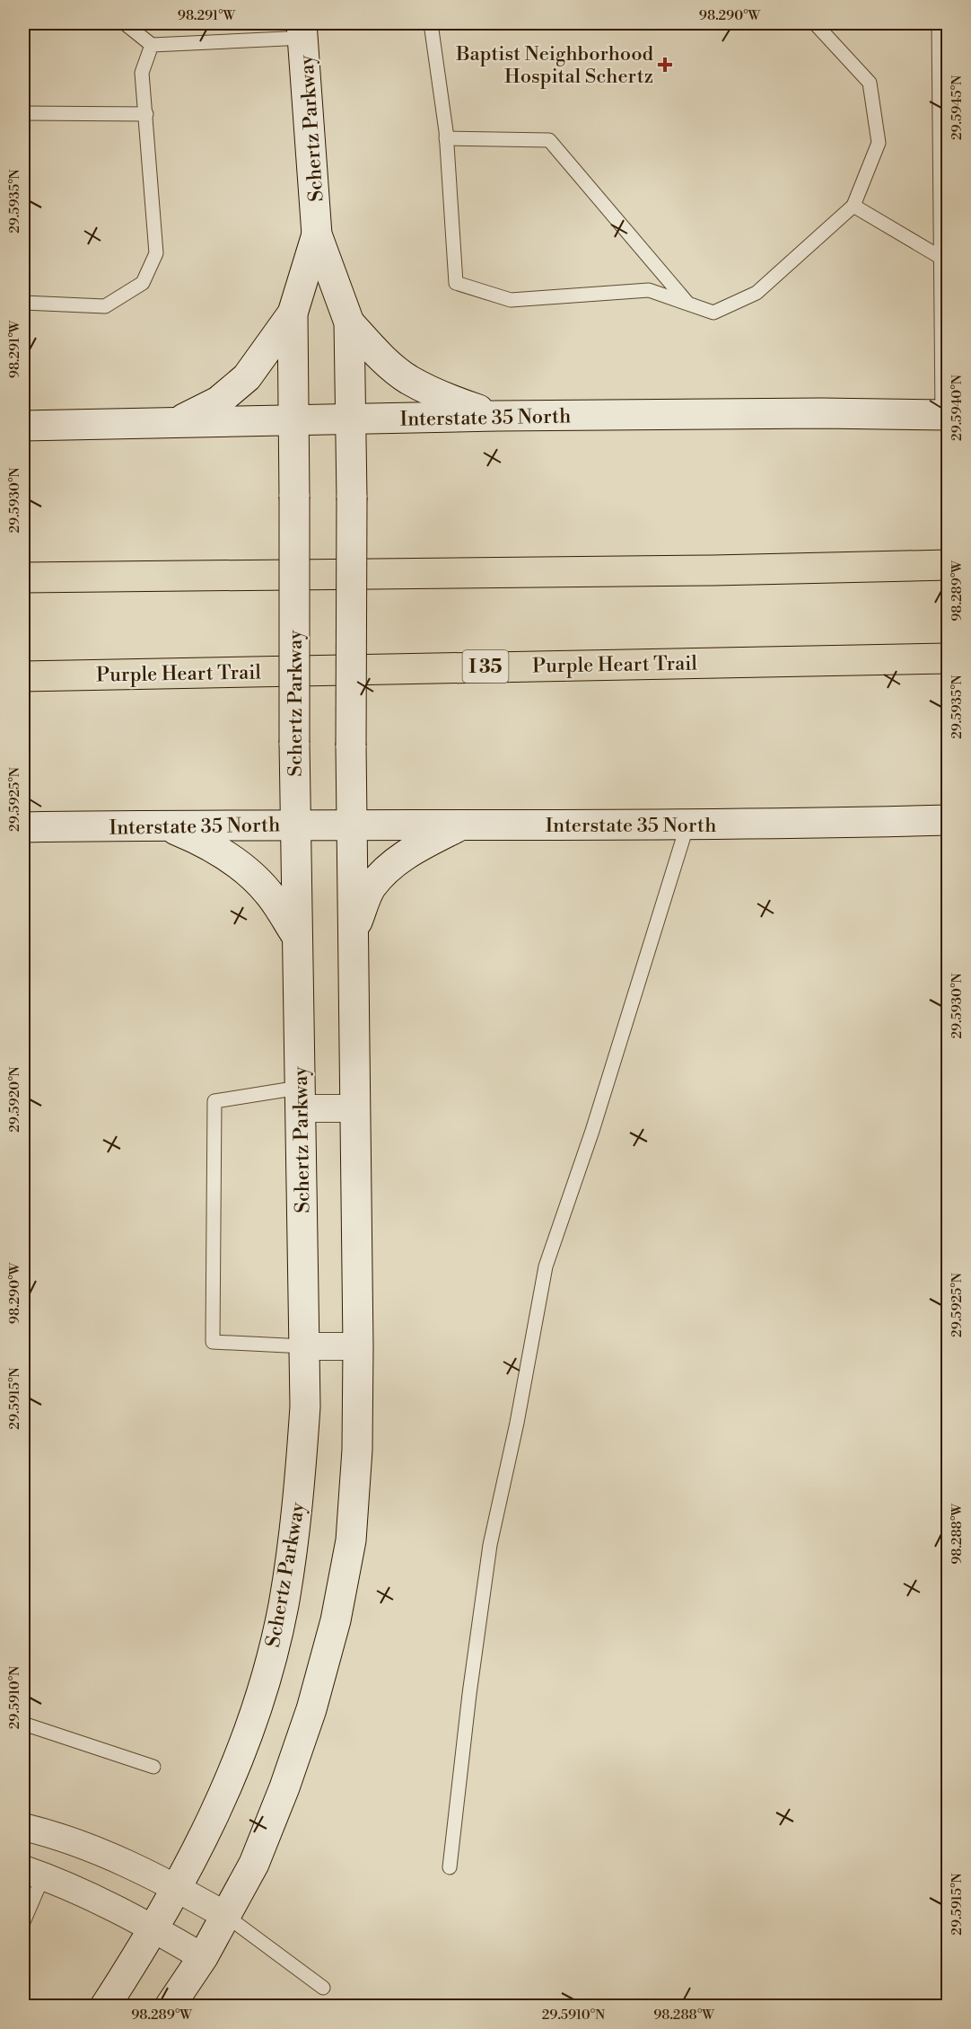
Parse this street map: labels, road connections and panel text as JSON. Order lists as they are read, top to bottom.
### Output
{
  "streets": {
    "highway": ["Purple Heart Trail", "I 35"],
    "main road": ["Schertz Parkway", "Interstate 35 North"]
  },
  "crossings": [
    ["Schertz Parkway", "Interstate 35 North"]
  ],
  "places": {
    "health": ["Baptist Neighborhood Hospital Schertz"]
  },
  "coordinates": [
    "98.291°W",
    "98.290°W",
    "29.5945°N",
    "29.5935°N",
    "29.5940°N",
    "29.5930°N",
    "98.289°W",
    "29.5925°N",
    "29.5920°N",
    "29.5915°N",
    "98.288°W",
    "29.5910°N"
  ]
}
